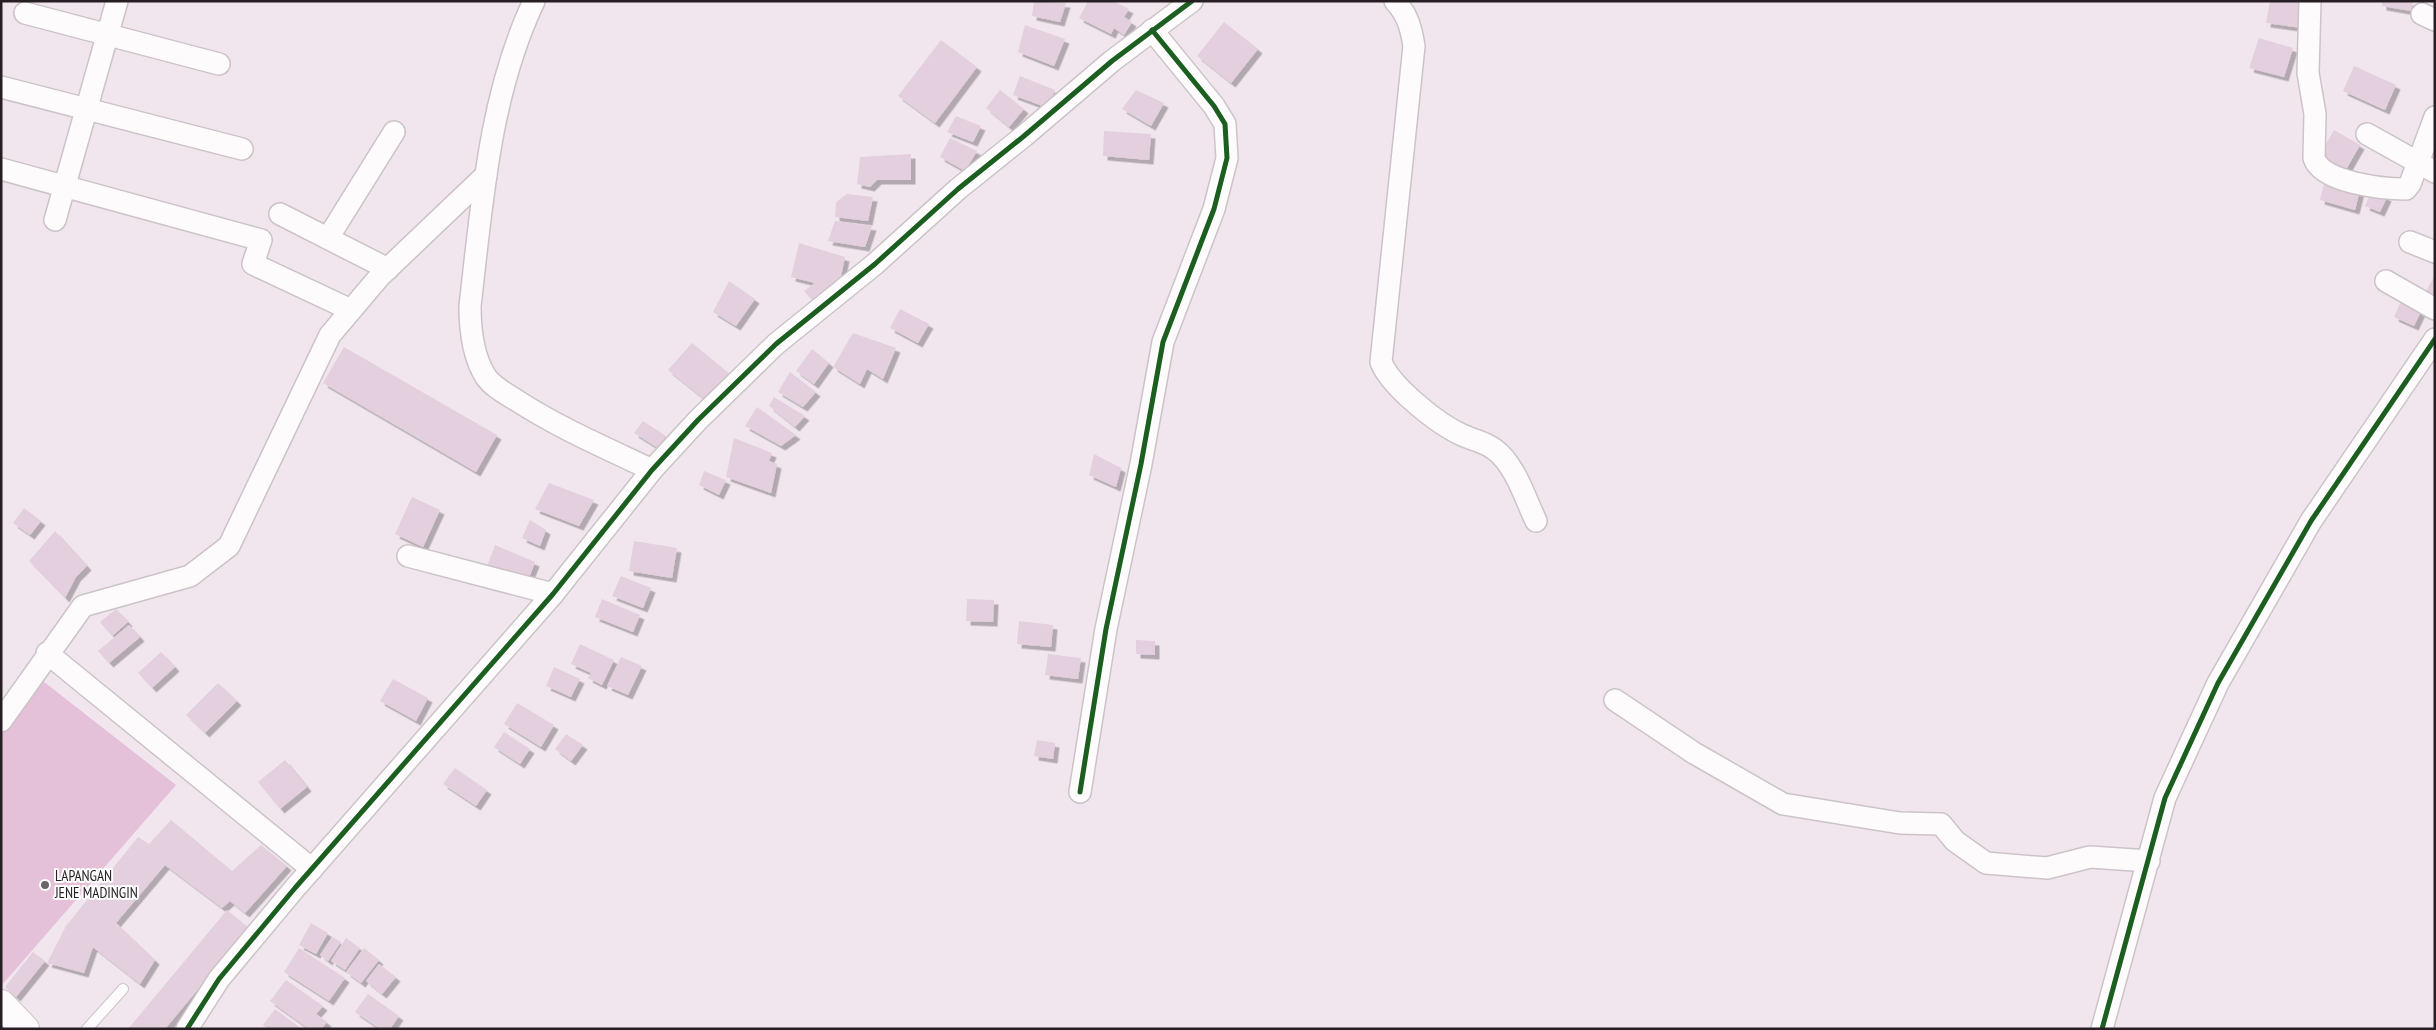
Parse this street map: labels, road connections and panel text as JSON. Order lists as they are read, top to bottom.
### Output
{
  "places": ["LAPANGAN JENE MADINGIN"]
}
